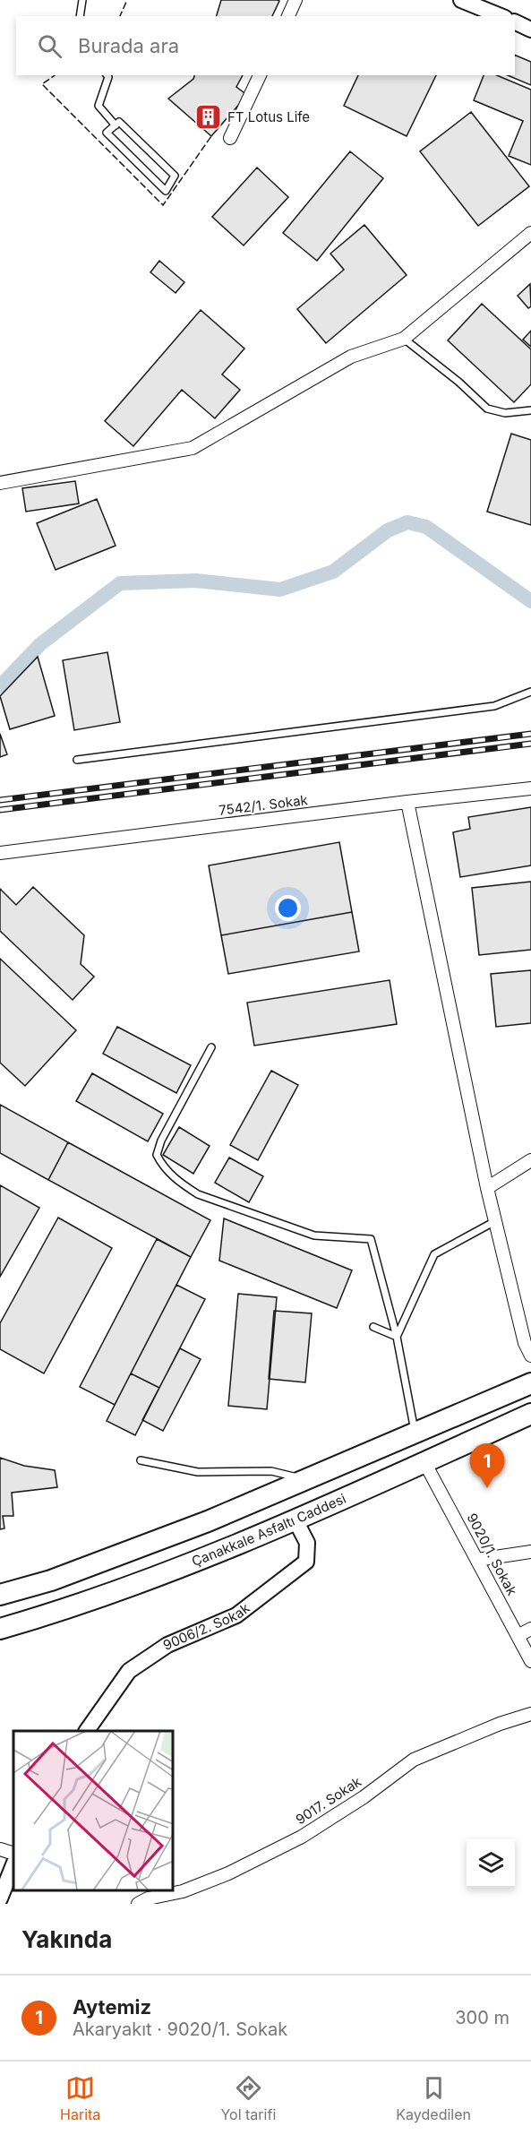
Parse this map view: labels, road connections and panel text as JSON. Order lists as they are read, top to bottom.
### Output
{
  "streets": {
    "highway": ["Çanakkale Asfaltı Caddesi"],
    "street": [
      "7542/1. Sokak",
      "9020/1. Sokak",
      "9006/2. Sokak",
      "9017. Sokak"
    ]
  },
  "crossings": [
    ["Çanakkale Asfaltı Caddesi", "9020/1. Sokak"],
    ["Çanakkale Asfaltı Caddesi", "9006/2. Sokak"]
  ],
  "places": {
    "building": ["FT Lotus Life"]
  },
  "page": {
    "search": "Burada ara",
    "pins": "1",
    "heading": "Yakında",
    "list": [
      {
        "mark": "1",
        "name": "Aytemiz",
        "note": "Akaryakıt · 9020/1. Sokak",
        "value": "300 m"
      }
    ],
    "nav": ["Harita", "Yol tarifi", "Kaydedilen"]
  }
}
